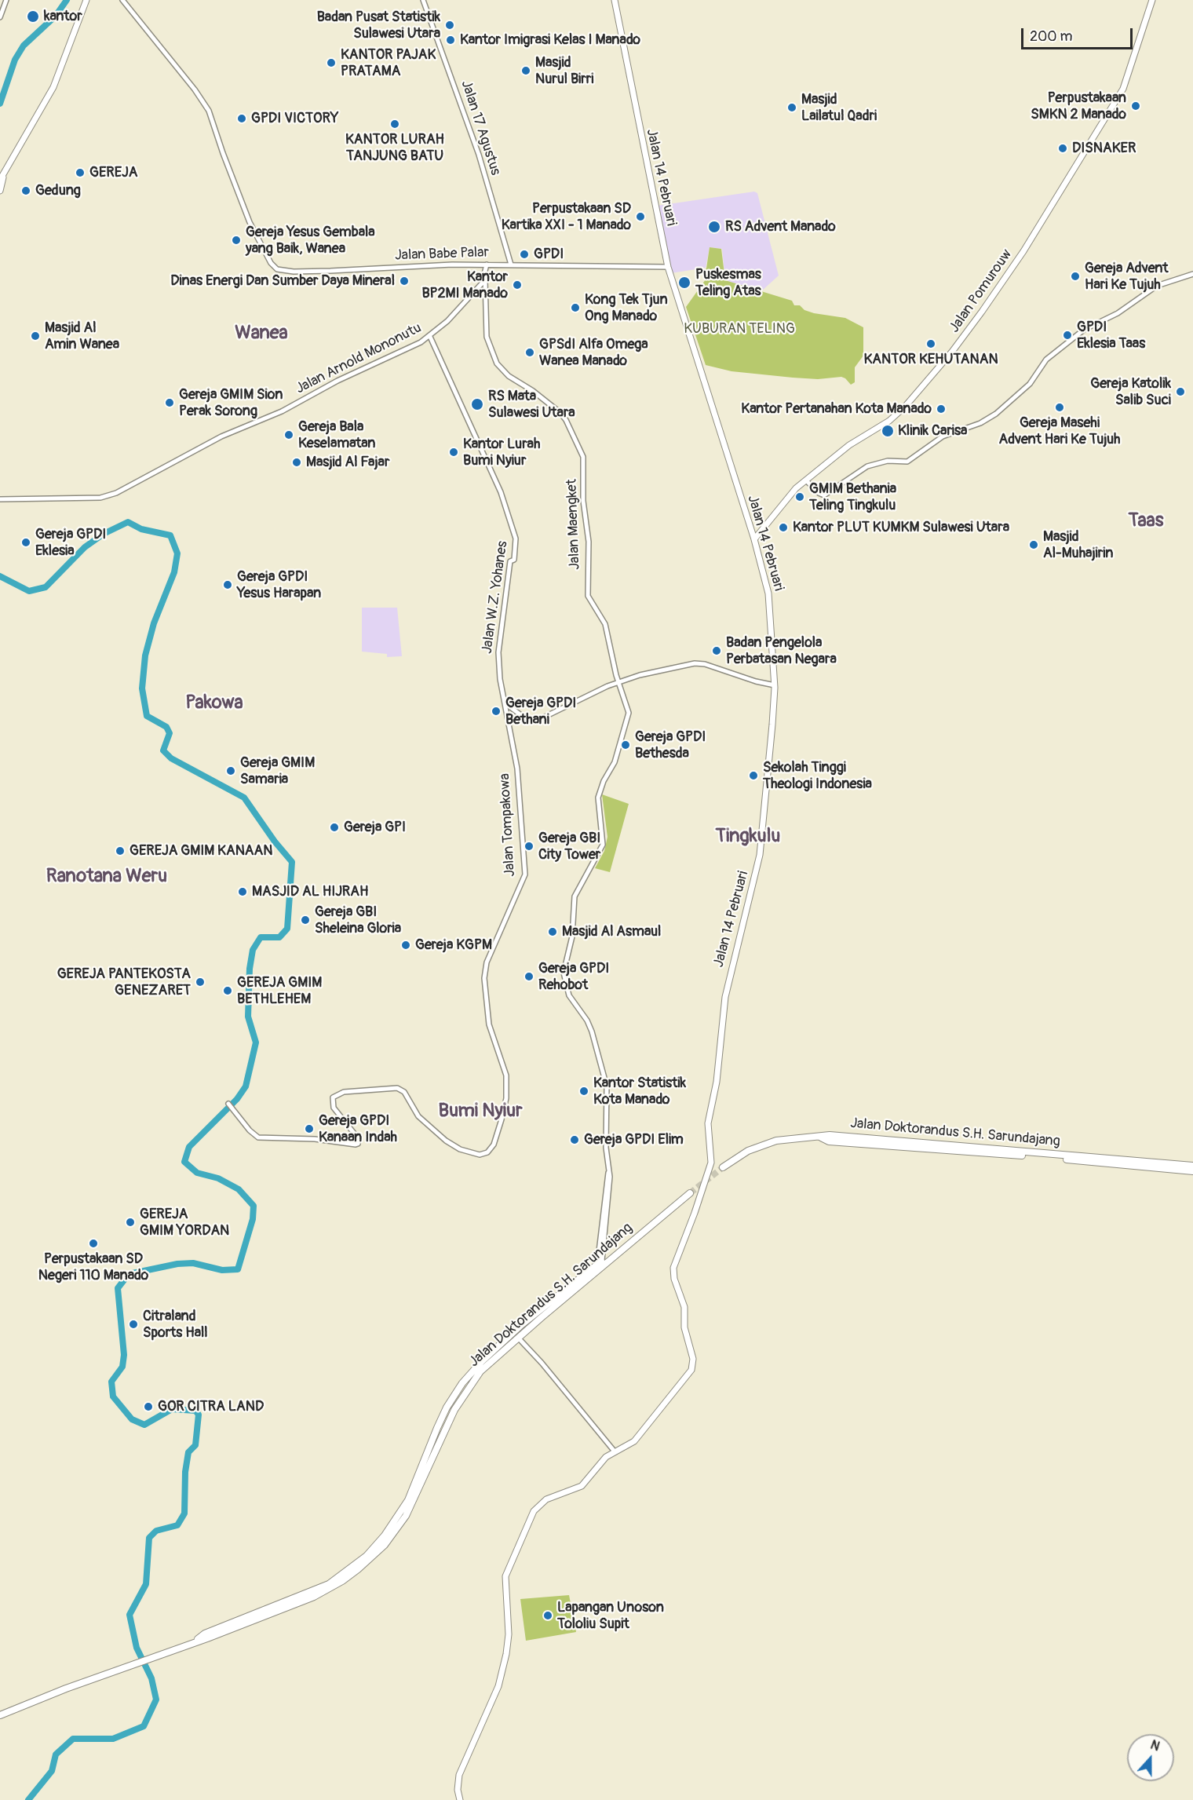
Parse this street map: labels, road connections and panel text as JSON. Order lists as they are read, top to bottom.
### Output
{
  "streets": {
    "highway": ["Jalan Doktorandus S.H. Sarundajang"],
    "main road": ["Jalan 14 Pebruari", "Jalan Pomurouw"],
    "street": [
      "Jalan 17 Agustus",
      "Jalan Babe Palar",
      "Jalan Arnold Mononutu",
      "Jalan Maengket",
      "Jalan W.Z. Yohanes",
      "Jalan Tompakowa"
    ]
  },
  "crossings": [
    ["Jalan 17 Agustus", "Jalan Babe Palar"],
    ["Jalan 14 Pebruari", "Jalan Babe Palar"],
    ["Jalan 14 Pebruari", "Jalan Pomurouw"],
    ["Jalan Arnold Mononutu", "Jalan Maengket"],
    ["Jalan Arnold Mononutu", "Jalan W.Z. Yohanes"],
    ["Jalan W.Z. Yohanes", "Jalan Tompakowa"]
  ],
  "districts": [
    "Wanea",
    "Taas",
    "Pakowa",
    "Tingkulu",
    "Ranotana Weru",
    "Bumi Nyiur"
  ],
  "parks": ["KUBURAN TELING"],
  "places": [
    "kantor",
    "Badan Pusat Statistik Sulawesi Utara",
    "Kantor Imigrasi Kelas I Manado",
    "KANTOR PAJAK PRATAMA",
    "Masjid Nurul Birri",
    "Perpustakaan SMKN 2 Manado",
    "Masjid Lailatul Qadri",
    "GPDI VICTORY",
    "KANTOR LURAH TANJUNG BATU",
    "DISNAKER",
    "GEREJA",
    "Gedung",
    "Perpustakaan SD Kartika XXI - 1 Manado",
    "RS Advent Manado",
    "Gereja Yesus Gembala yang Baik, Wanea",
    "GPDI",
    "Gereja Advent Hari Ke Tujuh",
    "Dinas Energi Dan Sumber Daya Mineral",
    "Puskesmas Teling Atas",
    "Kantor BP2MI Manado",
    "Kong Tek Tjun Ong Manado",
    "GPDI Eklesia Taas",
    "Masjid Al Amin Wanea",
    "KANTOR KEHUTANAN",
    "GPSdI Alfa Omega Wanea Manado",
    "Gereja Katolik Salib Suci",
    "Gereja GMIM Sion Perak Sorong",
    "RS Mata Sulawesi Utara",
    "Gereja Masehi Advent Hari Ke Tujuh",
    "Kantor Pertanahan Kota Manado",
    "Klinik Carisa",
    "Gereja Bala Keselamatan",
    "Kantor Lurah Bumi Nyiur",
    "Masjid Al Fajar",
    "GMIM Bethania Teling Tingkulu",
    "Kantor PLUT KUMKM Sulawesi Utara",
    "Gereja GPDI Eklesia",
    "Masjid Al-Muhajirin",
    "Gereja GPDI Yesus Harapan",
    "Badan Pengelola Perbatasan Negara",
    "Gereja GPDI Bethani",
    "Gereja GPDI Bethesda",
    "Gereja GMIM Samaria",
    "Sekolah Tinggi Theologi Indonesia",
    "Gereja GPI",
    "Gereja GBI City Tower",
    "GEREJA GMIM KANAAN",
    "MASJID AL HIJRAH",
    "Gereja GBI Sheleina Gloria",
    "Masjid Al Asmaul",
    "Gereja KGPM",
    "Gereja GPDI Rehobot",
    "GEREJA PANTEKOSTA GENEZARET",
    "GEREJA GMIM BETHLEHEM",
    "Kantor Statistik Kota Manado",
    "Gereja GPDI Kanaan Indah",
    "Gereja GPDI Elim",
    "GEREJA GMIM YORDAN",
    "Perpustakaan SD Negeri 110 Manado",
    "Citraland Sports Hall",
    "GOR CITRA LAND",
    "Lapangan Unoson Tololiu Supit"
  ],
  "scale_bar": "200 m",
  "north": "top"
}
